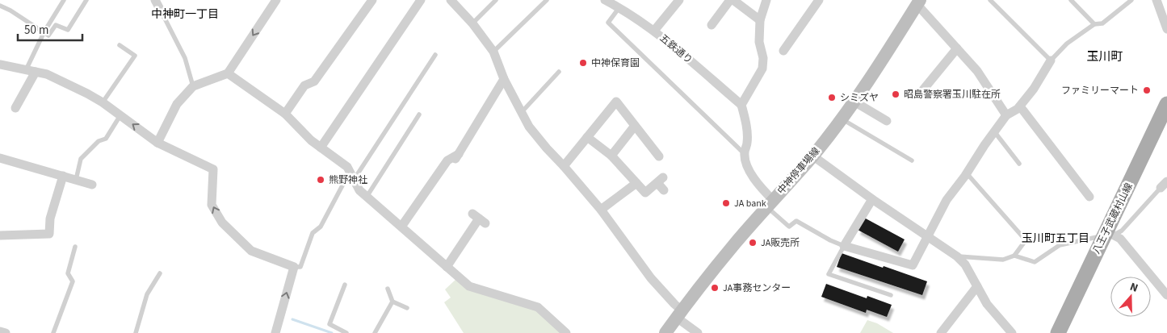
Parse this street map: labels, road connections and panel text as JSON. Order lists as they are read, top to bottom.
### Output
{
  "streets": {
    "main road": ["中神停車場線", "八王子武蔵村山線"],
    "street": ["五鉄通り"]
  },
  "districts": ["中神町一丁目", "玉川町", "玉川町五丁目"],
  "places": [
    "中神保育園",
    "ファミリーマート",
    "昭島警察署玉川駐在所",
    "シミズヤ",
    "熊野神社",
    "JA bank",
    "JA販売所",
    "JA事務センター"
  ],
  "scale_bar": "50 m",
  "north": "top"
}
